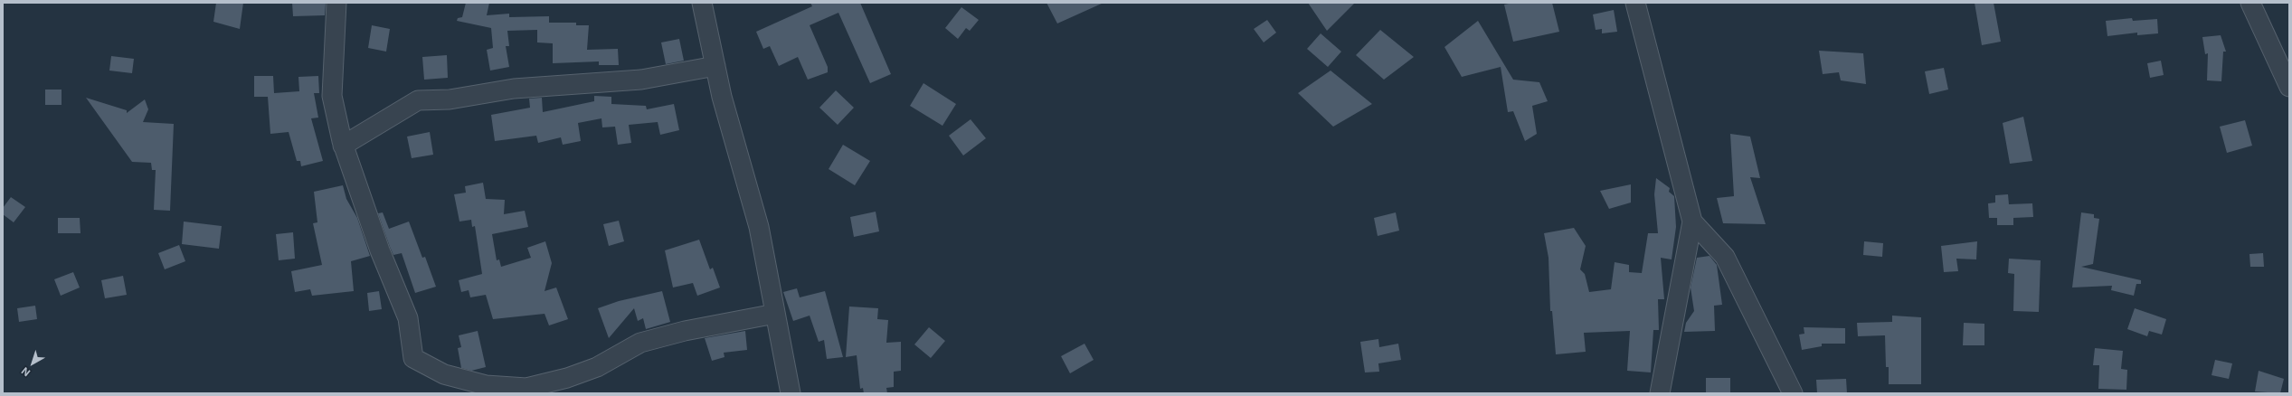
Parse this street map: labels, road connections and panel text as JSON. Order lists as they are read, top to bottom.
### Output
{
  "north": "bottom left"
}
